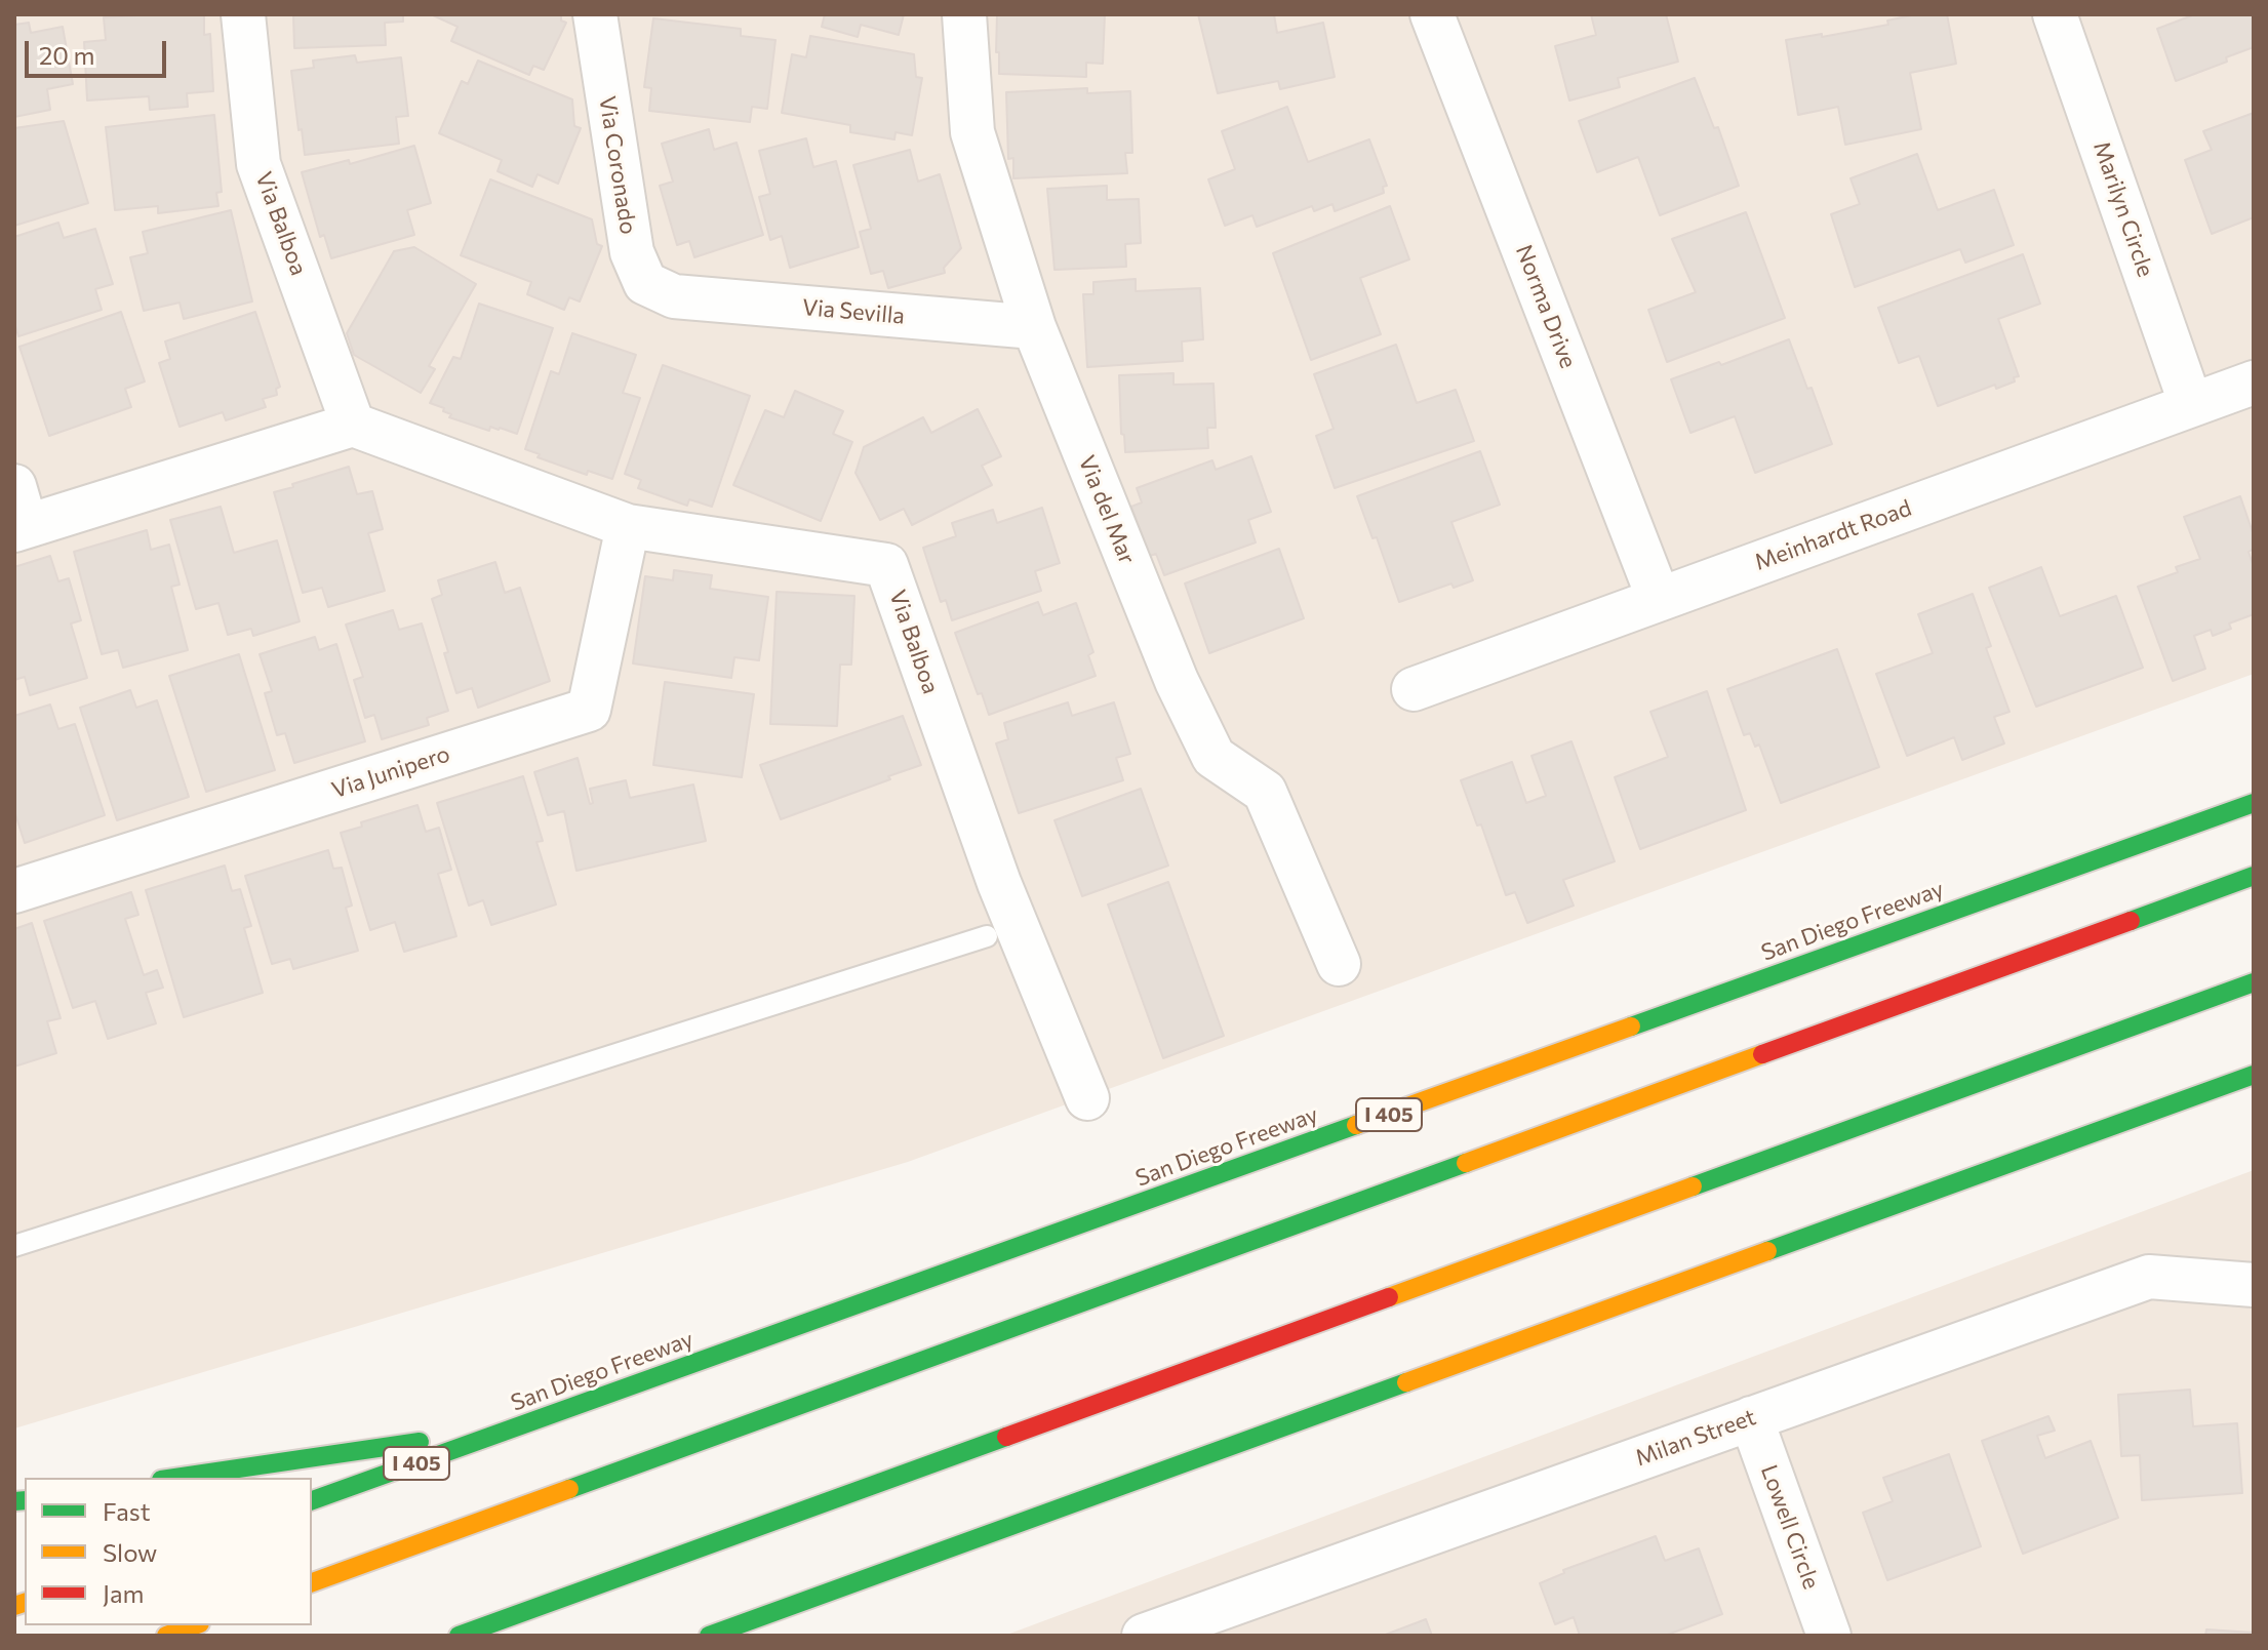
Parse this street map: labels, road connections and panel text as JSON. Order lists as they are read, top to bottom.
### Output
{
  "streets": {
    "highway": ["San Diego Freeway", "I 405"],
    "street": [
      "Via Coronado",
      "Marilyn Circle",
      "Via Balboa",
      "Norma Drive",
      "Via Sevilla",
      "Via del Mar",
      "Meinhardt Road",
      "Via Junipero",
      "Milan Street",
      "Lowell Circle"
    ]
  },
  "crossings": [
    ["Via Coronado", "Via Sevilla"],
    ["Marilyn Circle", "Meinhardt Road"],
    ["Via Balboa", "Via Junipero"],
    ["Norma Drive", "Meinhardt Road"],
    ["Via Sevilla", "Via del Mar"],
    ["Milan Street", "Lowell Circle"]
  ],
  "legend": ["Fast", "Slow", "Jam"],
  "scale_bar": "20 m"
}
